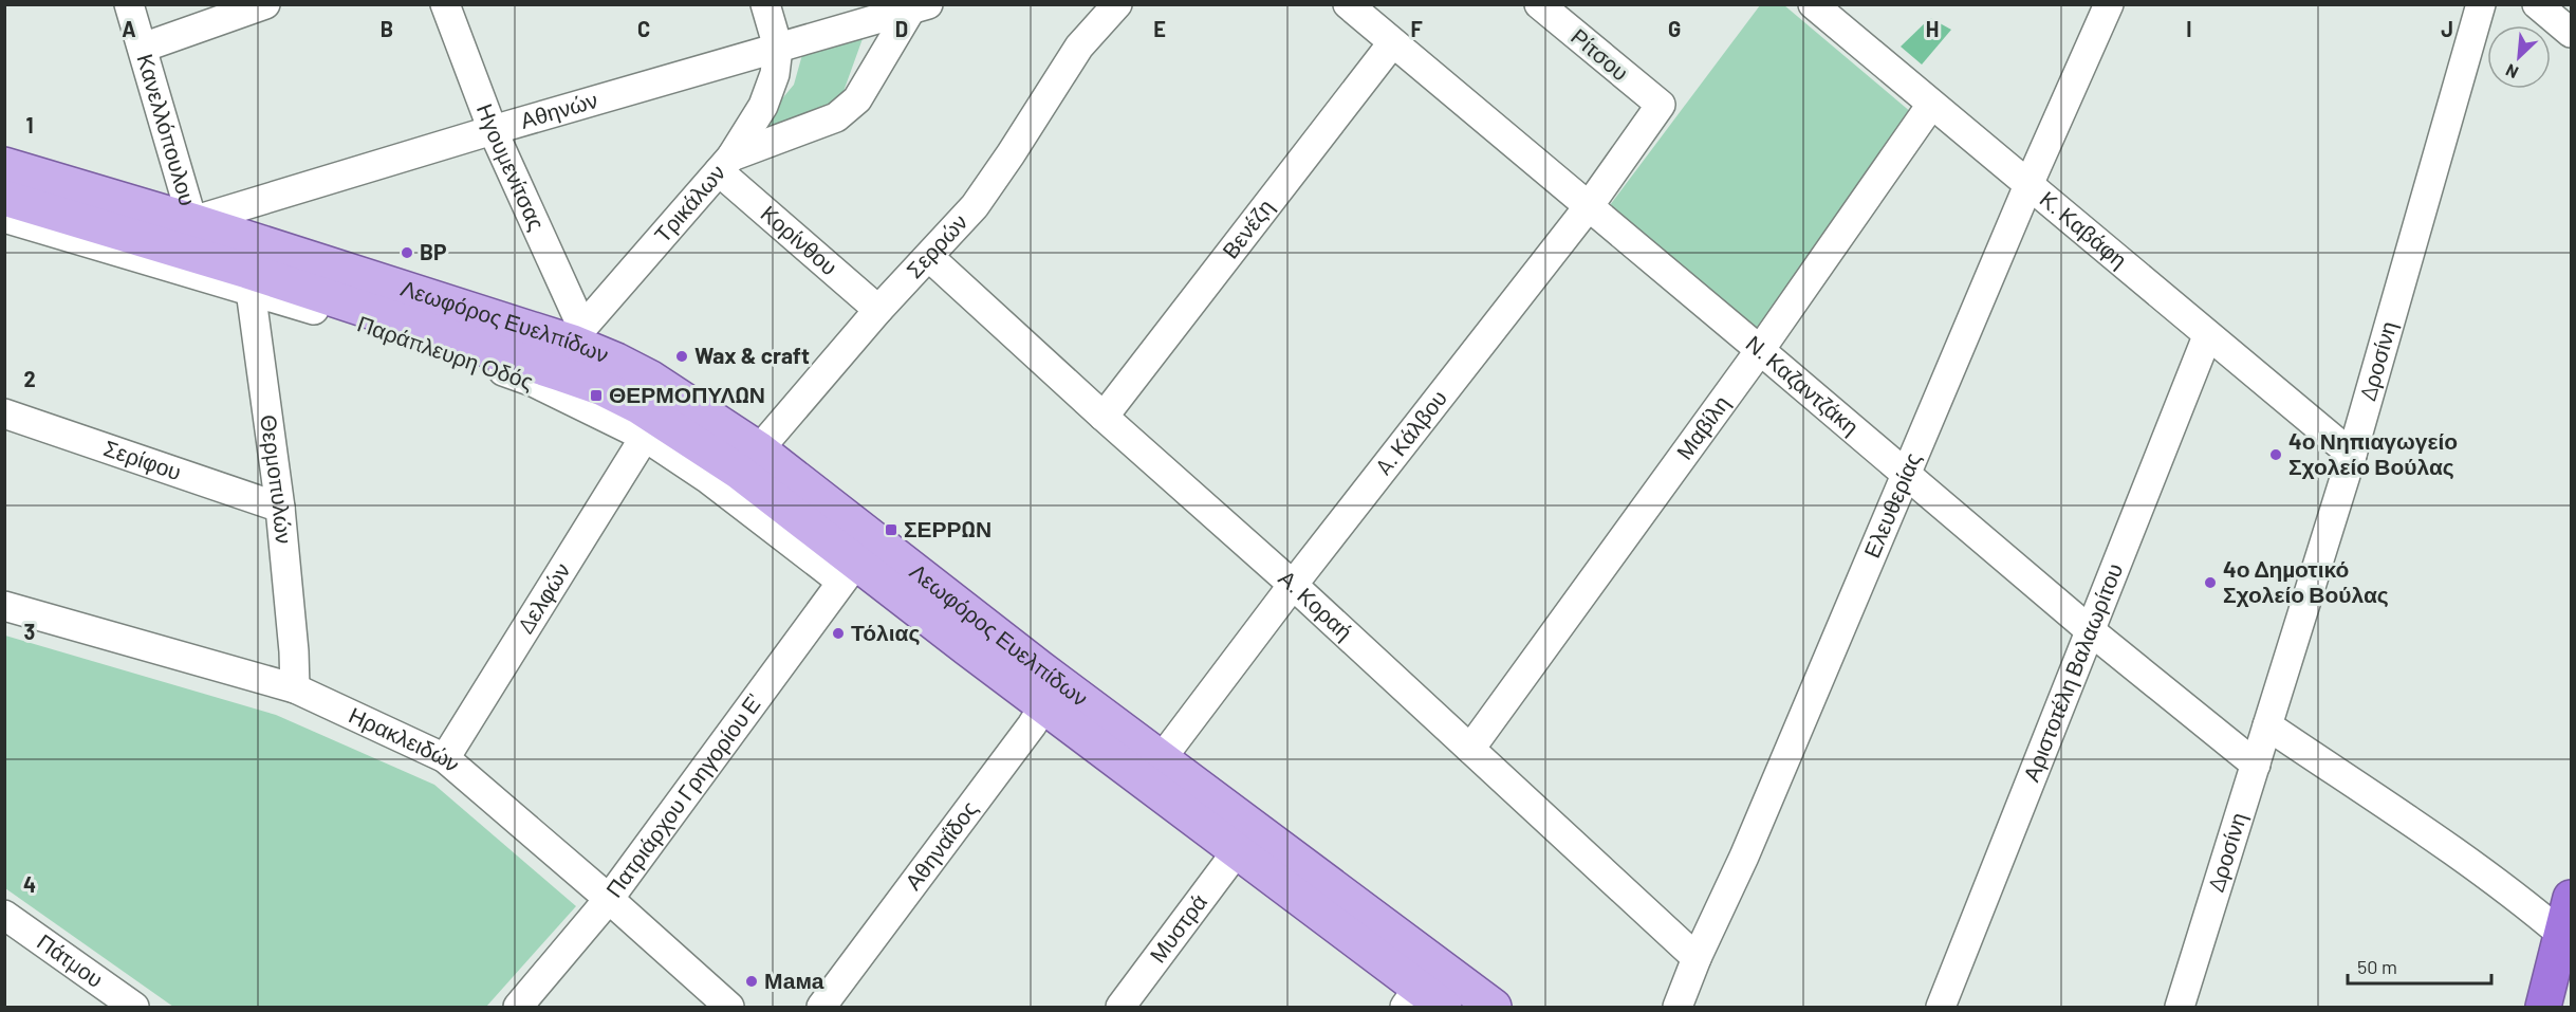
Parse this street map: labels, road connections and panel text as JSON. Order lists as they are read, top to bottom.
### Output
{
  "streets": {
    "main road": ["Λεωφόρος Ευελπίδων"],
    "street": [
      "Ρίτσου",
      "Αθηνών",
      "Κανελλόπουλου",
      "Ηγουμενίτσας",
      "Τρικάλων",
      "Βενέζη",
      "Κ. Καβάφη",
      "Κορίνθου",
      "Σερρών",
      "Παράπλευρη Οδός",
      "Δροσίνη",
      "Ν. Καζαντζάκη",
      "Μαβίλη",
      "A. Κάλβου",
      "Σερίφου",
      "Θερμοπυλών",
      "Ελευθερίας",
      "Δελφών",
      "Α. Κοραή",
      "Αριστοτέλη Βαλαωρίτου",
      "Ηρακλειδών",
      "Πατριάρχου Γρηγορίου Ε'",
      "Αθηναΐδος",
      "Μυστρά",
      "Πάτμου"
    ]
  },
  "crossings": [
    ["Ρίτσου", "A. Κάλβου"],
    ["Αθηνών", "Κανελλόπουλου"],
    ["Αθηνών", "Ηγουμενίτσας"],
    ["Αθηνών", "Τρικάλων"],
    ["Αθηνών", "Λεωφόρος Ευελπίδων"],
    ["Κανελλόπουλου", "Λεωφόρος Ευελπίδων"],
    ["Ηγουμενίτσας", "Τρικάλων"],
    ["Ηγουμενίτσας", "Λεωφόρος Ευελπίδων"],
    ["Τρικάλων", "Κορίνθου"],
    ["Τρικάλων", "Λεωφόρος Ευελπίδων"],
    ["Βενέζη", "Ν. Καζαντζάκη"],
    ["Βενέζη", "Α. Κοραή"],
    ["Κ. Καβάφη", "Δροσίνη"],
    ["Κ. Καβάφη", "Μαβίλη"],
    ["Κ. Καβάφη", "Ελευθερίας"],
    ["Κ. Καβάφη", "Αριστοτέλη Βαλαωρίτου"],
    ["Κορίνθου", "Σερρών"],
    ["Σερρών", "Λεωφόρος Ευελπίδων"],
    ["Σερρών", "Α. Κοραή"],
    ["Λεωφόρος Ευελπίδων", "Παράπλευρη Οδός"],
    ["Λεωφόρος Ευελπίδων", "A. Κάλβου"],
    ["Λεωφόρος Ευελπίδων", "Θερμοπυλών"],
    ["Λεωφόρος Ευελπίδων", "Πατριάρχου Γρηγορίου Ε'"],
    ["Λεωφόρος Ευελπίδων", "Αθηναΐδος"],
    ["Λεωφόρος Ευελπίδων", "Μυστρά"],
    ["Παράπλευρη Οδός", "Θερμοπυλών"],
    ["Παράπλευρη Οδός", "Δελφών"],
    ["Παράπλευρη Οδός", "Πατριάρχου Γρηγορίου Ε'"],
    ["Δροσίνη", "Ν. Καζαντζάκη"],
    ["Ν. Καζαντζάκη", "Μαβίλη"],
    ["Ν. Καζαντζάκη", "A. Κάλβου"],
    ["Ν. Καζαντζάκη", "Ελευθερίας"],
    ["Ν. Καζαντζάκη", "Αριστοτέλη Βαλαωρίτου"],
    ["Μαβίλη", "Α. Κοραή"],
    ["A. Κάλβου", "Α. Κοραή"],
    ["Σερίφου", "Θερμοπυλών"],
    ["Θερμοπυλών", "Ηρακλειδών"],
    ["Ελευθερίας", "Α. Κοραή"],
    ["Δελφών", "Ηρακλειδών"],
    ["Ηρακλειδών", "Πατριάρχου Γρηγορίου Ε'"]
  ],
  "places": {
    "other": [
      "BP",
      "Wax & craft",
      "4ο Νηπιαγωγείο Σχολείο Βούλας",
      "4ο Δημοτικό Σχολείο Βούλας",
      "Τόλιας",
      "Мама"
    ],
    "transit": ["ΘΕΡΜΟΠΥΛΩΝ", "ΣΕΡΡΩΝ"]
  },
  "scale_bar": "50 m",
  "north": "bottom left",
  "grid": {
    "columns": [
      "A",
      "B",
      "C",
      "D",
      "E",
      "F",
      "G",
      "H",
      "I",
      "J"
    ],
    "rows": [
      "1",
      "2",
      "3",
      "4"
    ]
  }
}
